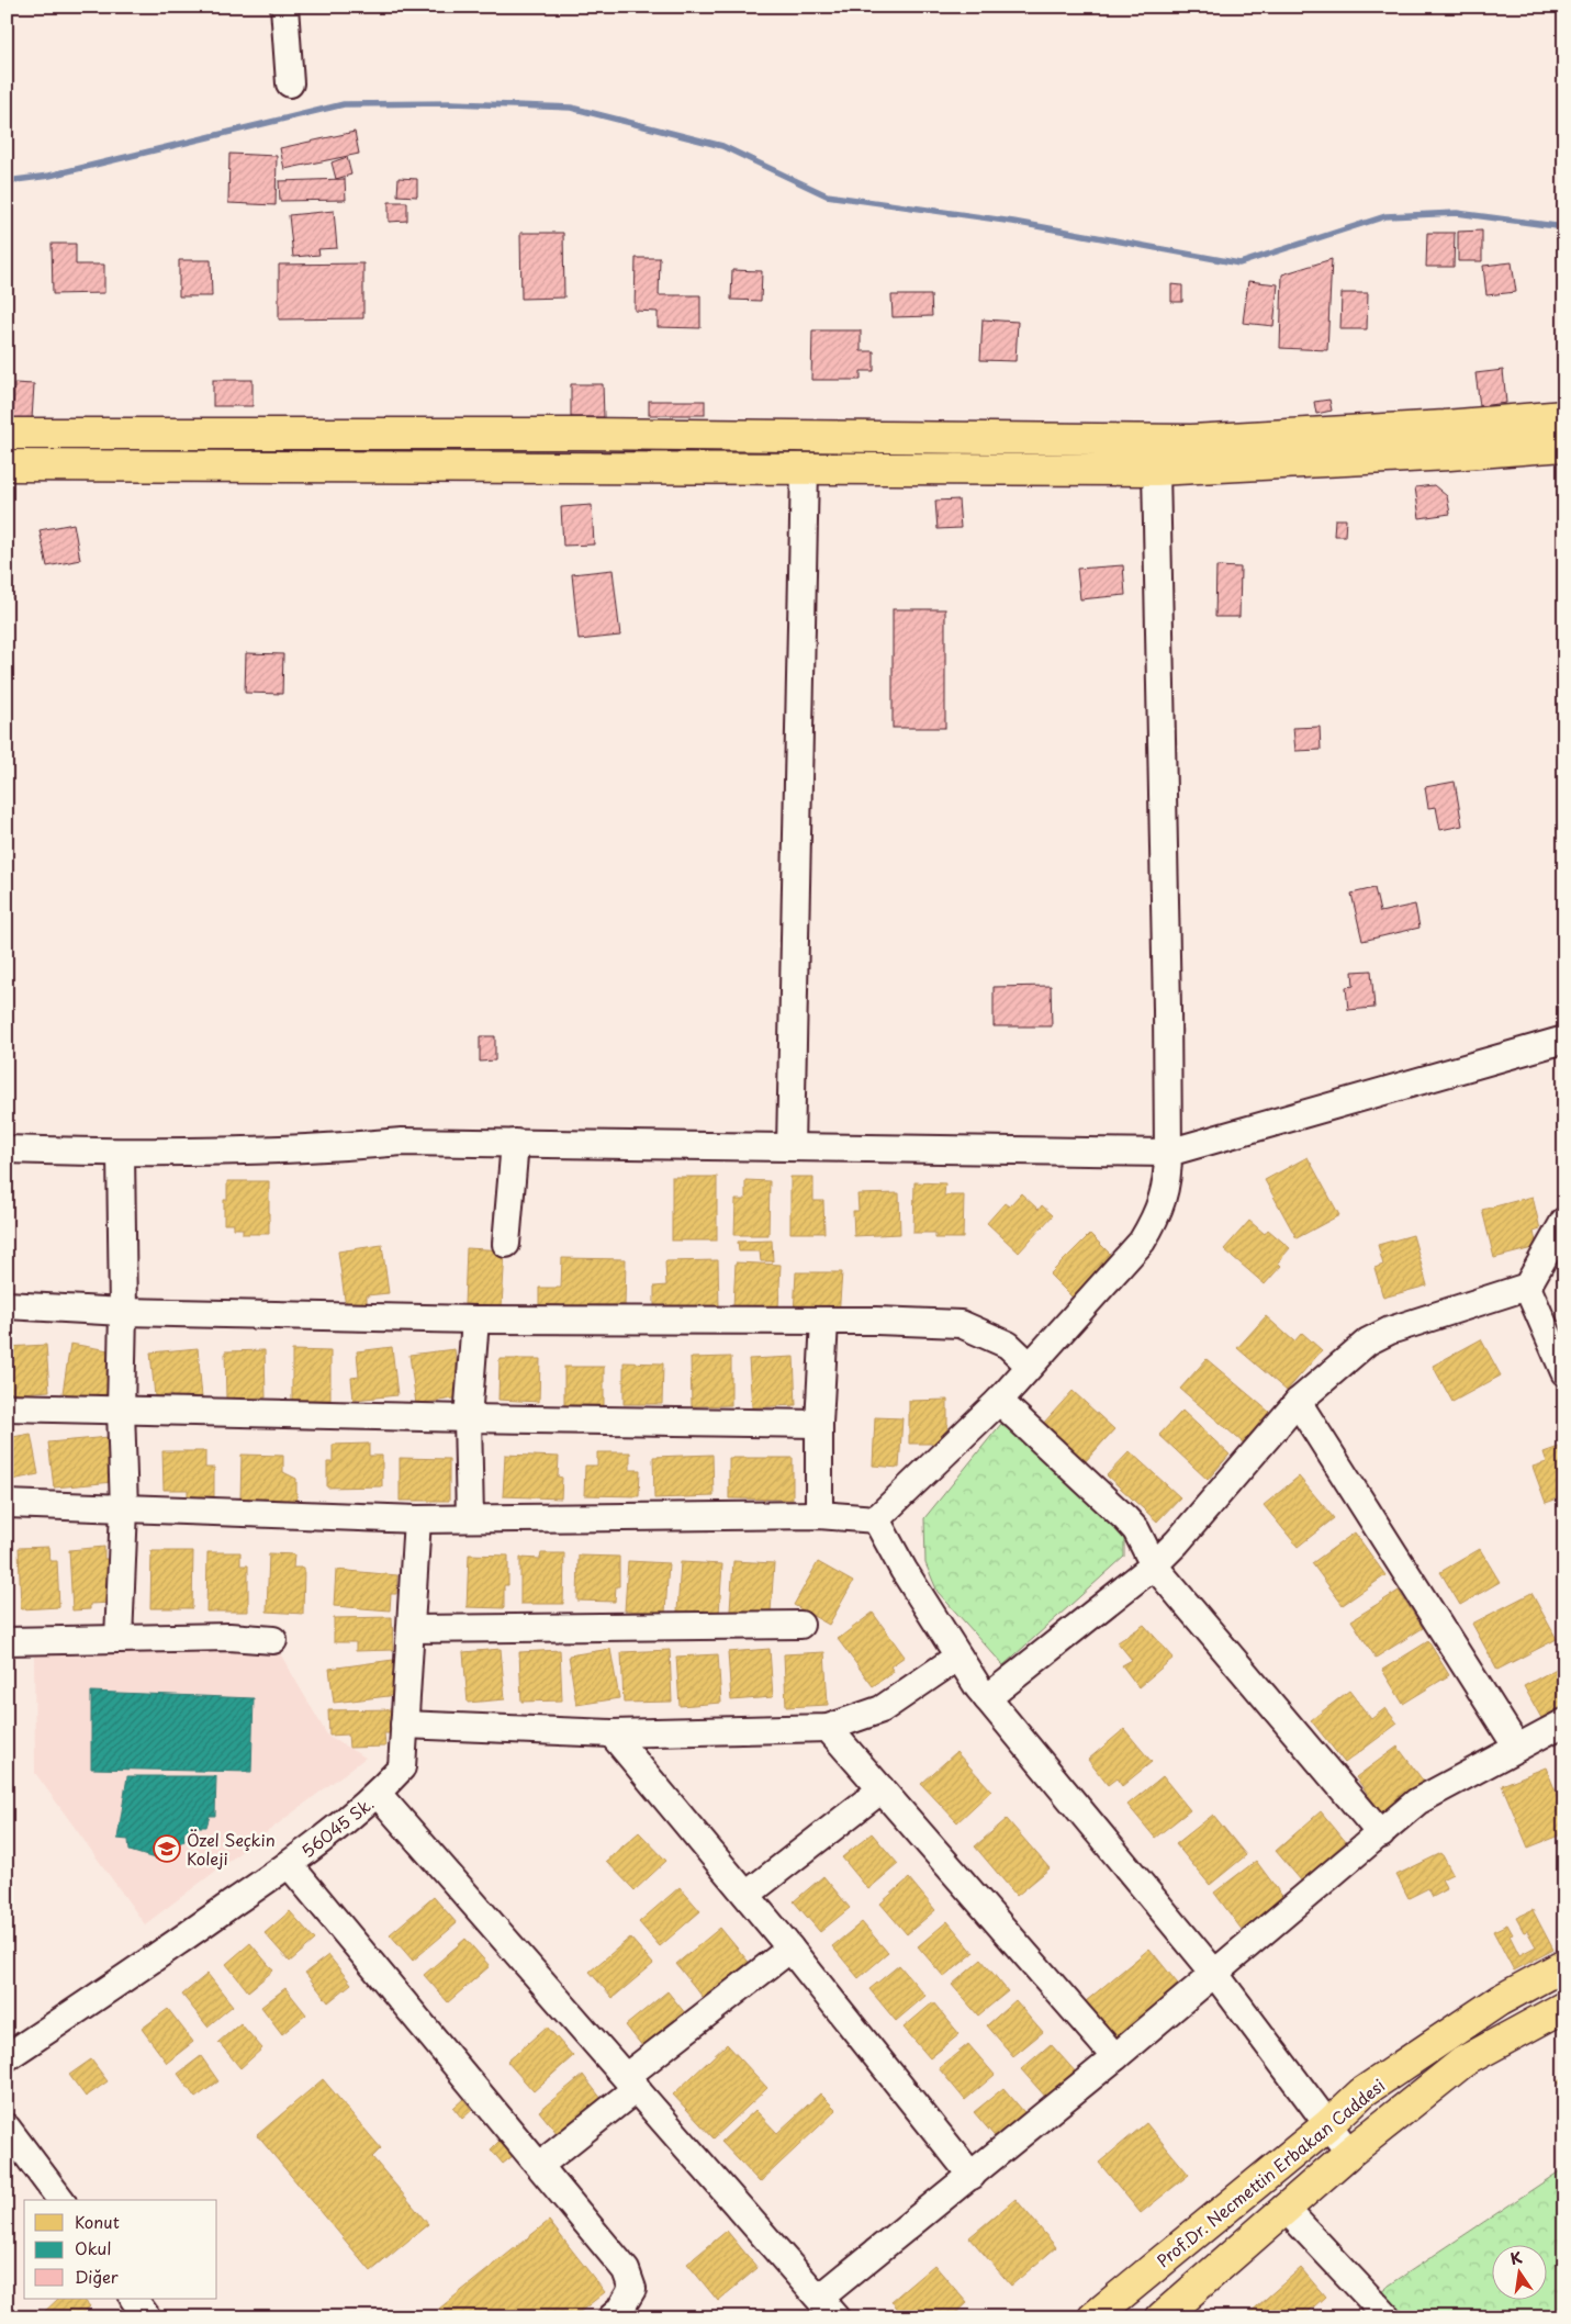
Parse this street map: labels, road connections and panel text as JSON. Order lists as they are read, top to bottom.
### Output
{
  "streets": {
    "main road": ["Prof.Dr. Necmettin Erbakan Caddesi"],
    "street": ["56045 Sk."]
  },
  "places": {
    "school or university": ["Özel Seçkin Koleji"]
  },
  "legend": ["Konut", "Okul", "Diğer"],
  "north": "top"
}
